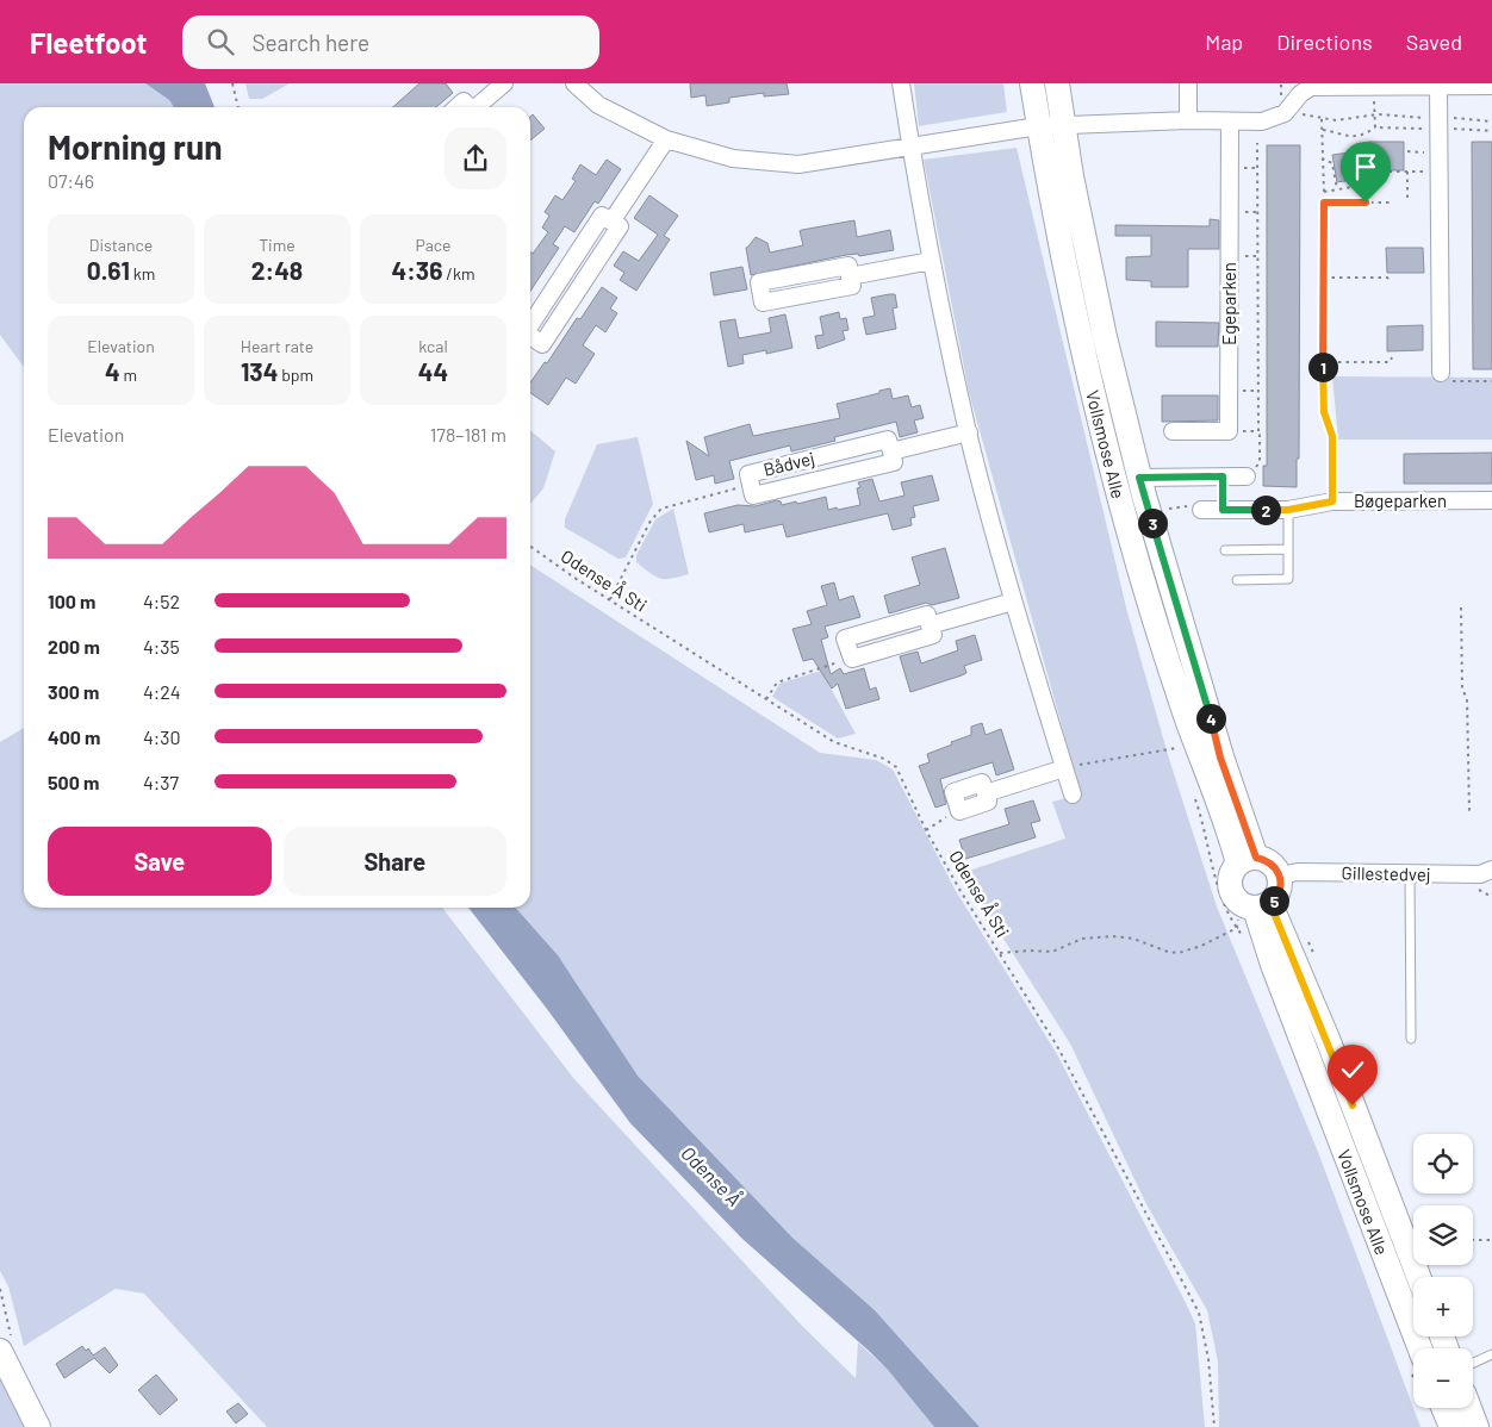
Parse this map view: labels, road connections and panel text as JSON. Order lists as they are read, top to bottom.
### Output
{
  "streets": {
    "street": [
      "Egeparken",
      "Vollsmose Alle",
      "Bådvej",
      "Bøgeparken",
      "Gillestedvej"
    ],
    "path": ["Odense Å Sti"]
  },
  "crossings": [
    ["Vollsmose Alle", "Gillestedvej"]
  ],
  "water": ["Odense Å"],
  "page": {
    "header": "Fleetfoot",
    "search": "Search here",
    "nav": ["Map", "Directions", "Saved"],
    "heading": ["Morning run", "07:46"],
    "stats": [
      ["Distance", "0.61 km"],
      ["Time", "2:48"],
      ["Pace", "4:36 /km"],
      ["Elevation", "4 m"],
      ["Heart rate", "134 bpm"],
      ["kcal", "44"]
    ],
    "pins": [
      "1",
      "2",
      "3",
      "4",
      "5"
    ],
    "chart": ["Elevation", "178–181 m"],
    "list": [
      {
        "name": "100 m",
        "note": "4:52"
      },
      {
        "name": "200 m",
        "note": "4:35"
      },
      {
        "name": "300 m",
        "note": "4:24"
      },
      {
        "name": "400 m",
        "note": "4:30"
      },
      {
        "name": "500 m",
        "note": "4:37"
      }
    ],
    "buttons": ["Save", "Share"],
    "map_buttons": ["+", "−"]
  }
}
